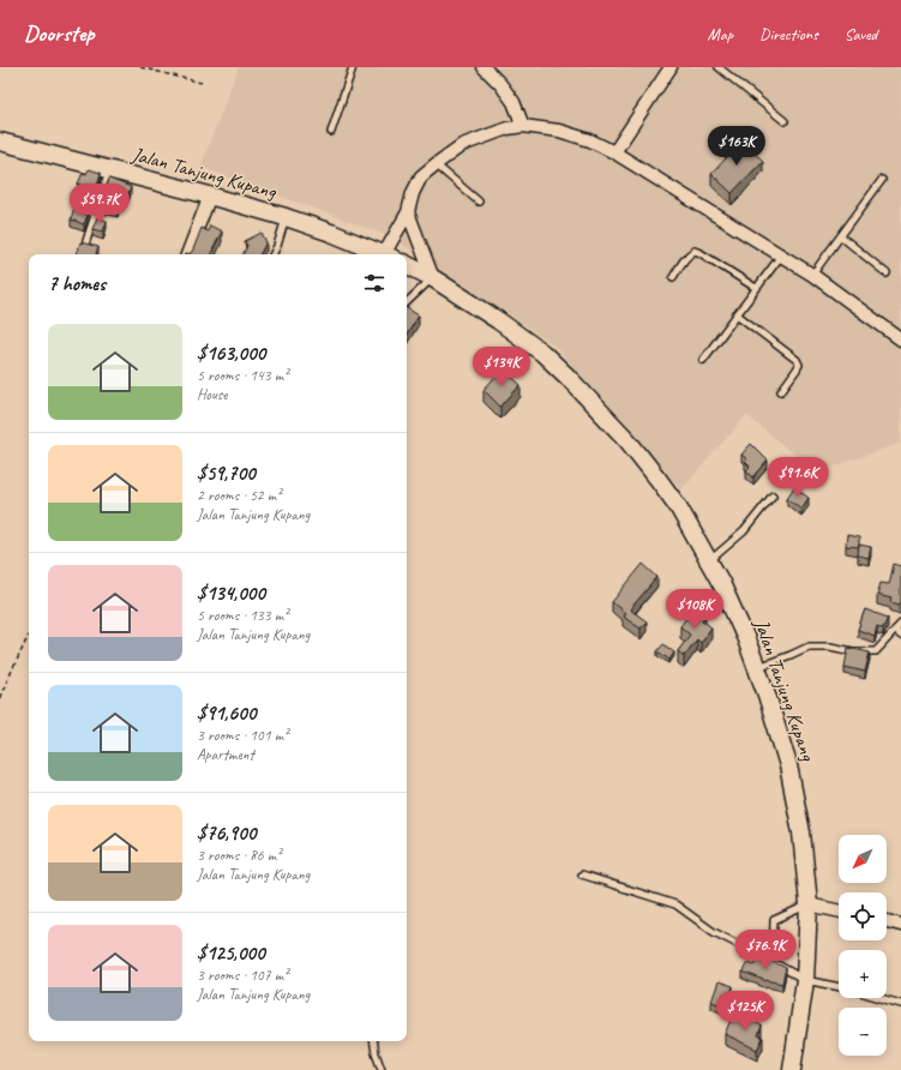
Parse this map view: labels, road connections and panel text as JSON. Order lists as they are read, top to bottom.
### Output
{
  "streets": {
    "main road": ["Jalan Tanjung Kupang"]
  },
  "north": "bottom left",
  "page": {
    "header": "Doorstep",
    "nav": ["Map", "Directions", "Saved"],
    "price": [
      "$163K",
      "$59.7K",
      "$134K",
      "$91.6K",
      "$108K",
      "$76.9K",
      "$125K"
    ],
    "heading": "7 homes",
    "list": [
      {
        "name": "$163,000",
        "note": "5 rooms · 143 m² · House"
      },
      {
        "name": "$59,700",
        "note": "2 rooms · 52 m² · Jalan Tanjung Kupang"
      },
      {
        "name": "$134,000",
        "note": "5 rooms · 133 m² · Jalan Tanjung Kupang"
      },
      {
        "name": "$91,600",
        "note": "3 rooms · 101 m² · Apartment"
      },
      {
        "name": "$76,900",
        "note": "3 rooms · 86 m² · Jalan Tanjung Kupang"
      },
      {
        "name": "$125,000",
        "note": "3 rooms · 107 m² · Jalan Tanjung Kupang"
      }
    ],
    "map_buttons": ["+", "−"]
  }
}
